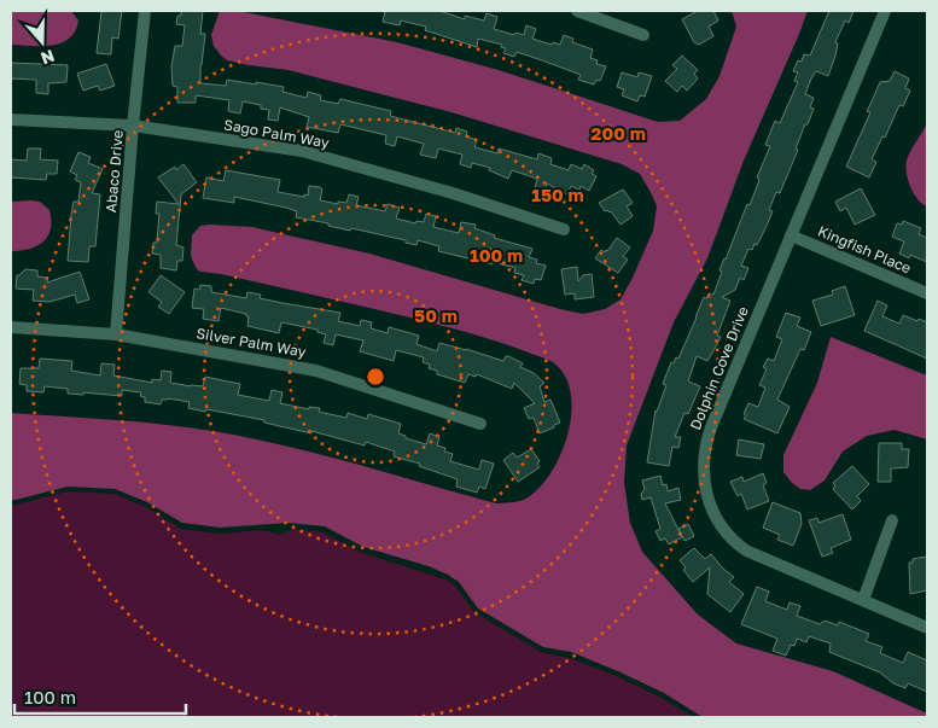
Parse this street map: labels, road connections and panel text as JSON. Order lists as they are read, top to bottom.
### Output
{
  "streets": {
    "street": [
      "Sago Palm Way",
      "Abaco Drive",
      "Kingfish Place",
      "Silver Palm Way",
      "Dolphin Cove Drive"
    ]
  },
  "crossings": [
    ["Sago Palm Way", "Abaco Drive"],
    ["Abaco Drive", "Silver Palm Way"],
    ["Kingfish Place", "Dolphin Cove Drive"]
  ],
  "scale_bar": "100 m",
  "north": "bottom",
  "rings": [
    "200 m",
    "150 m",
    "100 m",
    "50 m"
  ]
}
